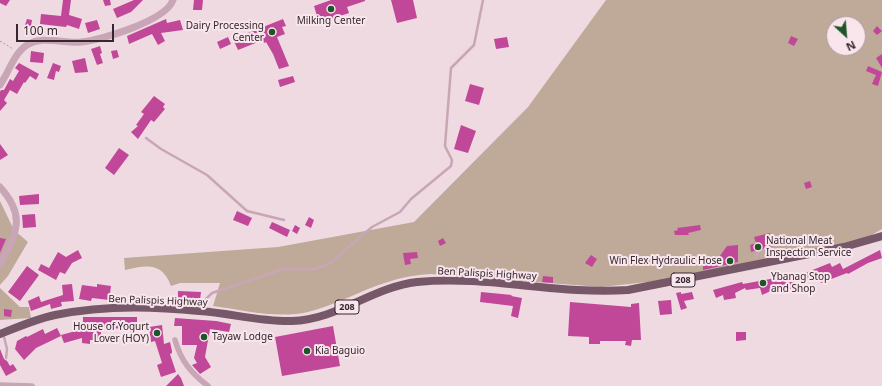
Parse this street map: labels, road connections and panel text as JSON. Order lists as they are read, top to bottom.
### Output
{
  "streets": {
    "main road": ["Ben Palispis Highway", "208"]
  },
  "places": [
    "Milking Center",
    "Dairy Processing Center",
    "National Meat Inspection Service",
    "Win Flex Hydraulic Hose",
    "Ybanag Stop and Shop",
    "House of Yogurt Lover (HOY)",
    "Tayaw Lodge",
    "Kia Baguio"
  ],
  "scale_bar": "100 m",
  "north": "bottom right"
}
